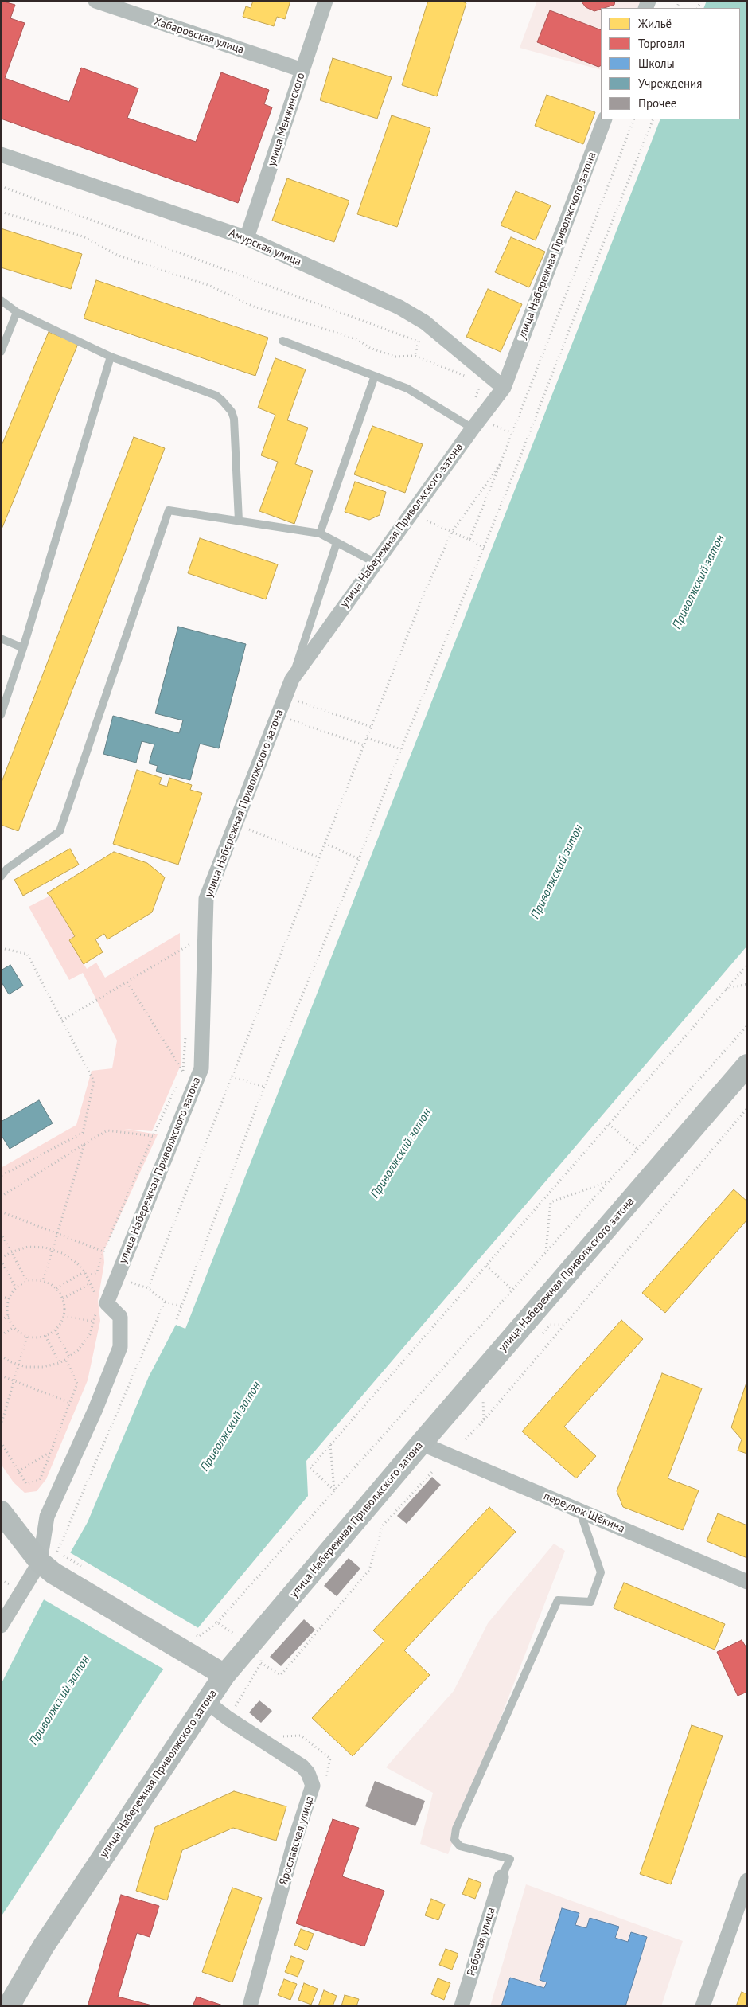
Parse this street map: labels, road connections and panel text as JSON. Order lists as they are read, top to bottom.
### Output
{
  "streets": {
    "main road": ["улица Набережная Приволжского затона"],
    "street": [
      "Хабаровская улица",
      "улица Менжинского",
      "Амурская улица",
      "переулок Щёкина",
      "Ярославская улица",
      "Рабочая улица"
    ]
  },
  "crossings": [
    ["Хабаровская улица", "улица Менжинского"],
    ["улица Менжинского", "Амурская улица"],
    ["улица Набережная Приволжского затона", "Амурская улица"],
    ["улица Набережная Приволжского затона", "переулок Щёкина"],
    ["улица Набережная Приволжского затона", "Ярославская улица"]
  ],
  "water": ["Приволжский затон"],
  "legend": [
    "Жильё",
    "Торговля",
    "Школы",
    "Учреждения",
    "Прочее"
  ]
}
